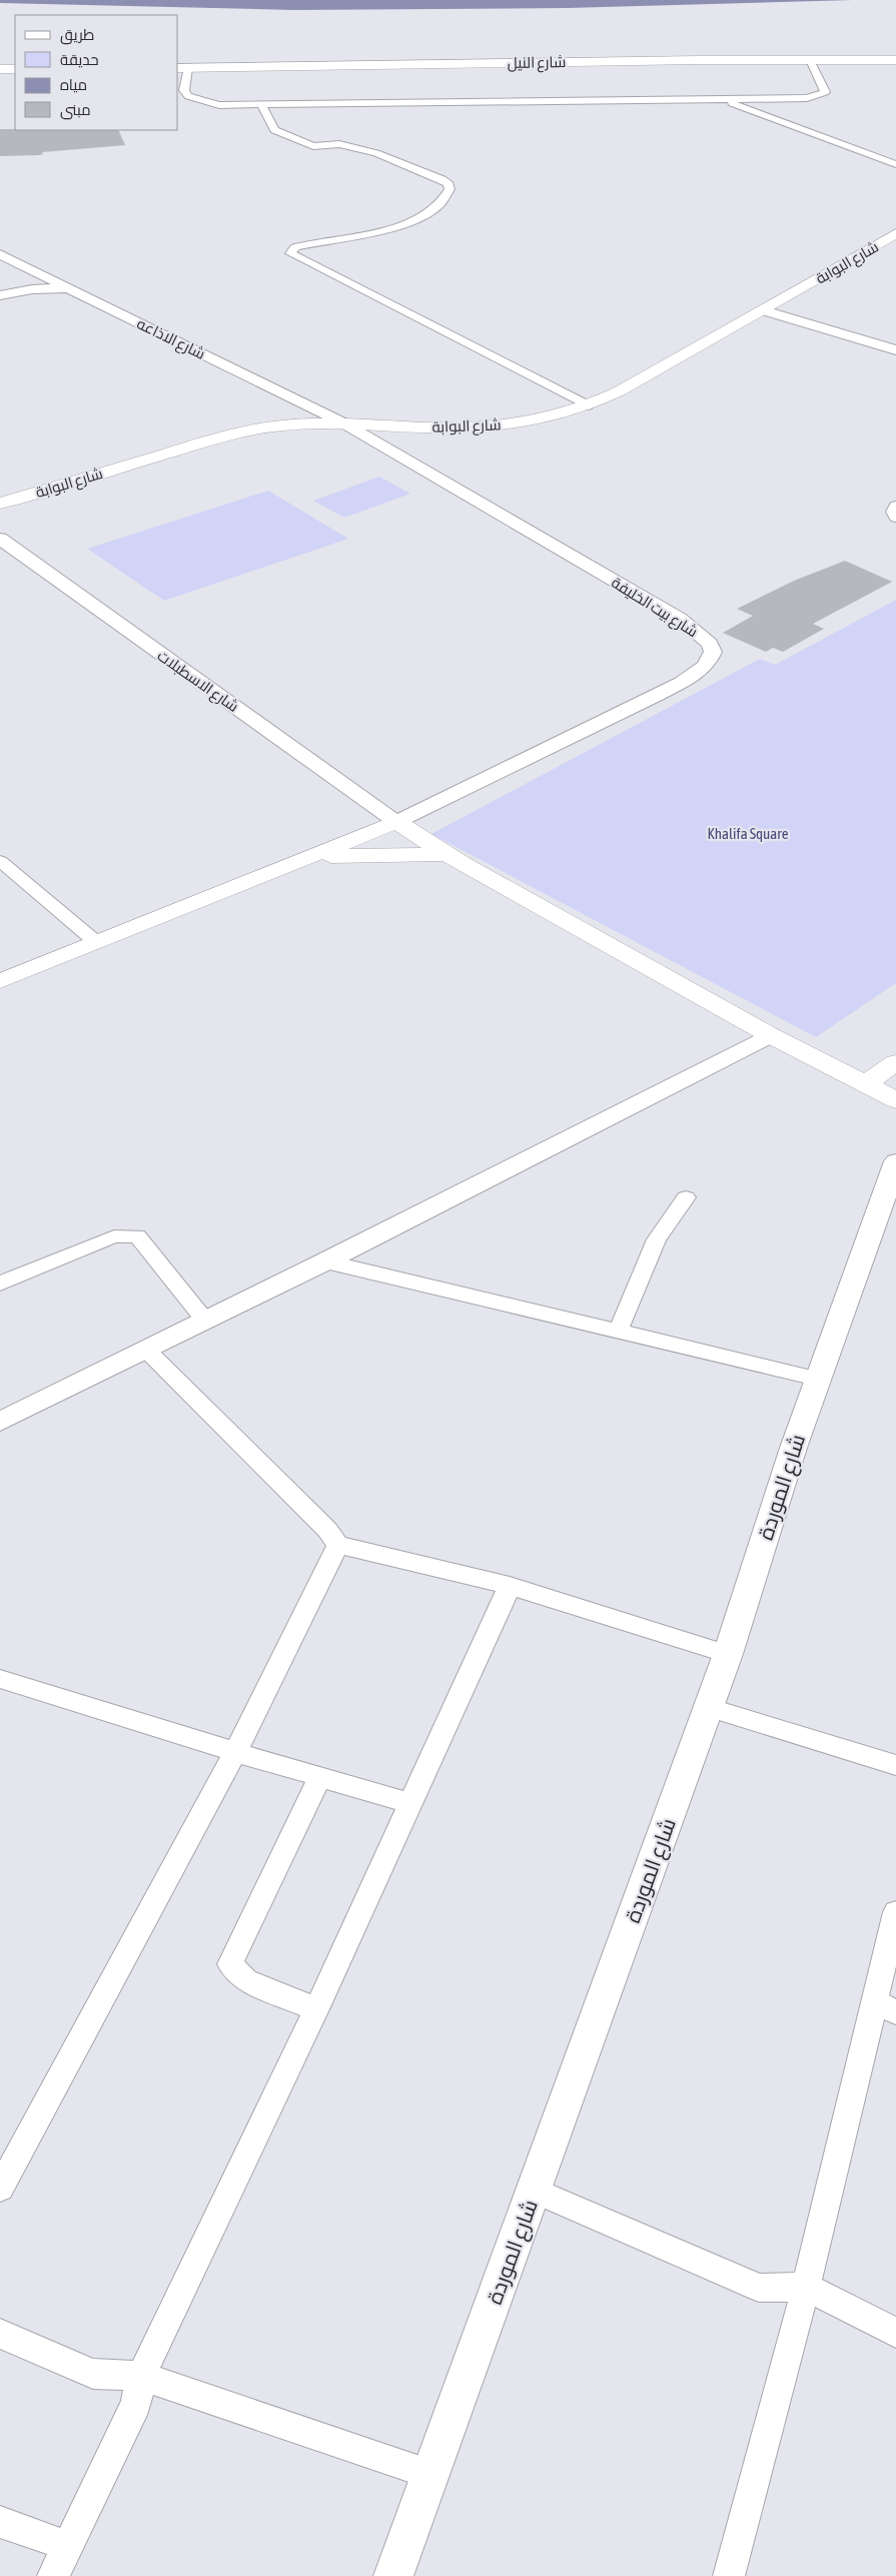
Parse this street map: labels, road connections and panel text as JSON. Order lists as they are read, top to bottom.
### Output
{
  "streets": {
    "main road": ["شارع النيل", "شارع البوابة"],
    "street": [
      "شارع الاذاعه",
      "شارع بيت الخليفة",
      "شارع الاسطبلات",
      "شارع الموردة"
    ]
  },
  "crossings": [
    ["شارع البوابة", "شارع الاذاعه"],
    ["شارع البوابة", "شارع بيت الخليفة"],
    ["شارع الاذاعه", "شارع بيت الخليفة"],
    ["شارع بيت الخليفة", "شارع الاسطبلات"]
  ],
  "parks": ["Khalifa Square"],
  "legend": [
    "طريق",
    "حديقة",
    "مياه",
    "مبنى"
  ]
}
